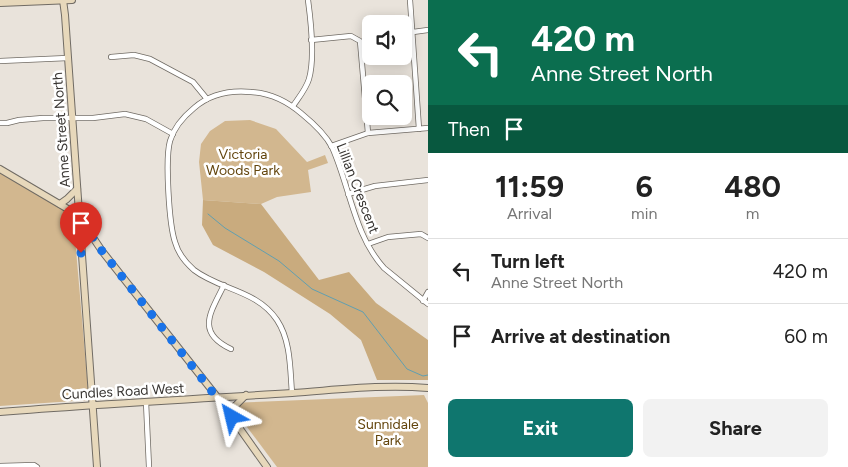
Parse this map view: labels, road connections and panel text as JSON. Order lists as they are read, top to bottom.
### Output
{
  "streets": {
    "street": ["Anne Street North", "Lillian Crescent", "Cundles Road West"]
  },
  "crossings": [
    ["Anne Street North", "Cundles Road West"],
    ["Lillian Crescent", "Cundles Road West"]
  ],
  "parks": ["Victoria Woods Park", "Sunnidale Park"],
  "page": {
    "turn": ["420 m", "Anne Street North"],
    "then": "Then",
    "eta": [
      "11:59",
      "Arrival",
      "6",
      "min",
      "480",
      "m"
    ],
    "list": [
      {
        "name": "Turn left",
        "note": "Anne Street North",
        "value": "420 m"
      },
      {
        "name": "Arrive at destination",
        "value": "60 m"
      }
    ],
    "buttons": ["Exit", "Share"]
  }
}
